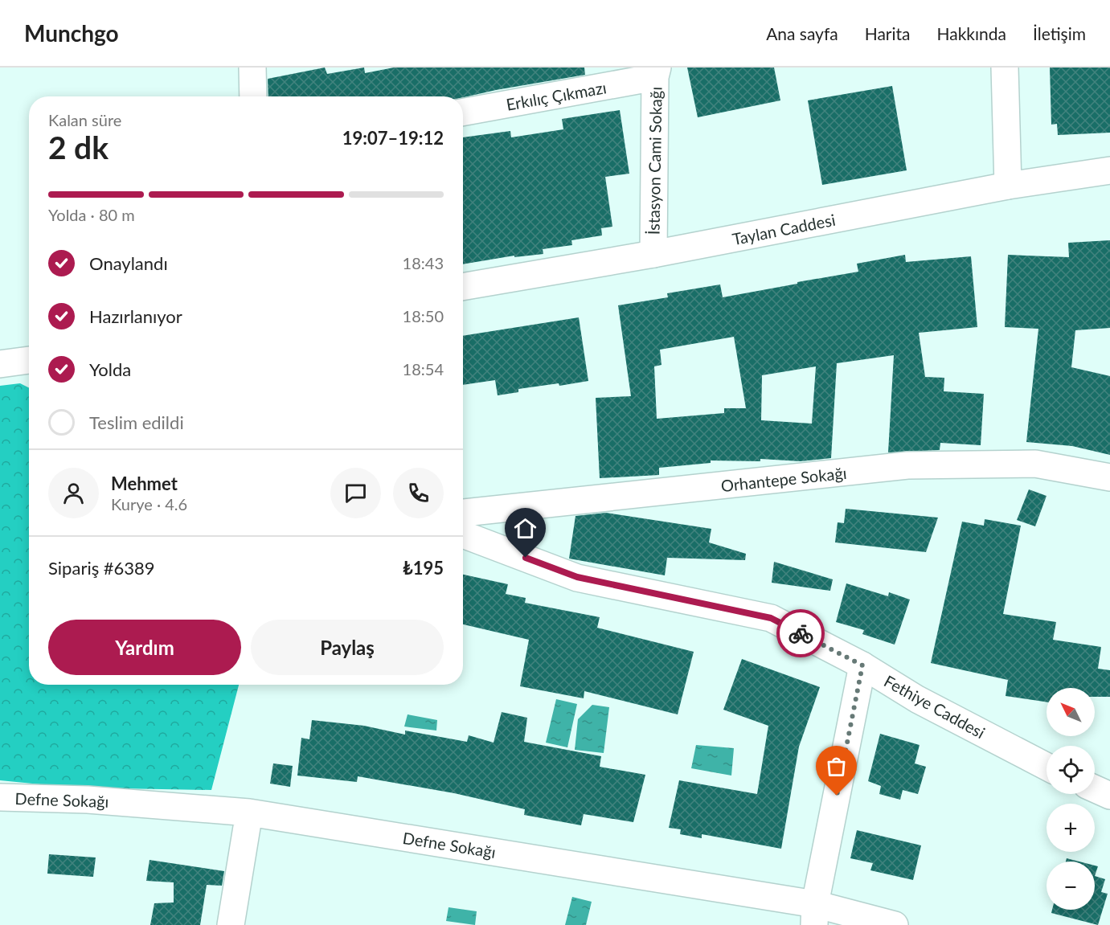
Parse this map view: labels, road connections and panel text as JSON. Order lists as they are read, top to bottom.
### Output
{
  "streets": {
    "street": [
      "Erkılıç Çıkmazı",
      "İstasyon Cami Sokağı",
      "Taylan Caddesi",
      "Orhantepe Sokağı",
      "Fethiye Caddesi",
      "Defne Sokağı"
    ]
  },
  "crossings": [
    ["Erkılıç Çıkmazı", "İstasyon Cami Sokağı"],
    ["İstasyon Cami Sokağı", "Taylan Caddesi"]
  ],
  "north": "top left",
  "page": {
    "header": "Munchgo",
    "nav": [
      "Ana sayfa",
      "Harita",
      "Hakkında",
      "İletişim"
    ],
    "heading": ["2 dk", "Kalan süre", "19:07–19:12"],
    "panel": [
      "Mehmet",
      "Kurye · 4.6",
      "Sipariş #6389",
      "₺195"
    ],
    "bar": "Yolda · 80 m",
    "list": [
      ["Onaylandı", "18:43"],
      ["Hazırlanıyor", "18:50"],
      ["Yolda", "18:54"],
      "Teslim edildi"
    ],
    "buttons": ["Yardım", "Paylaş"],
    "map_buttons": ["+", "−"]
  }
}
